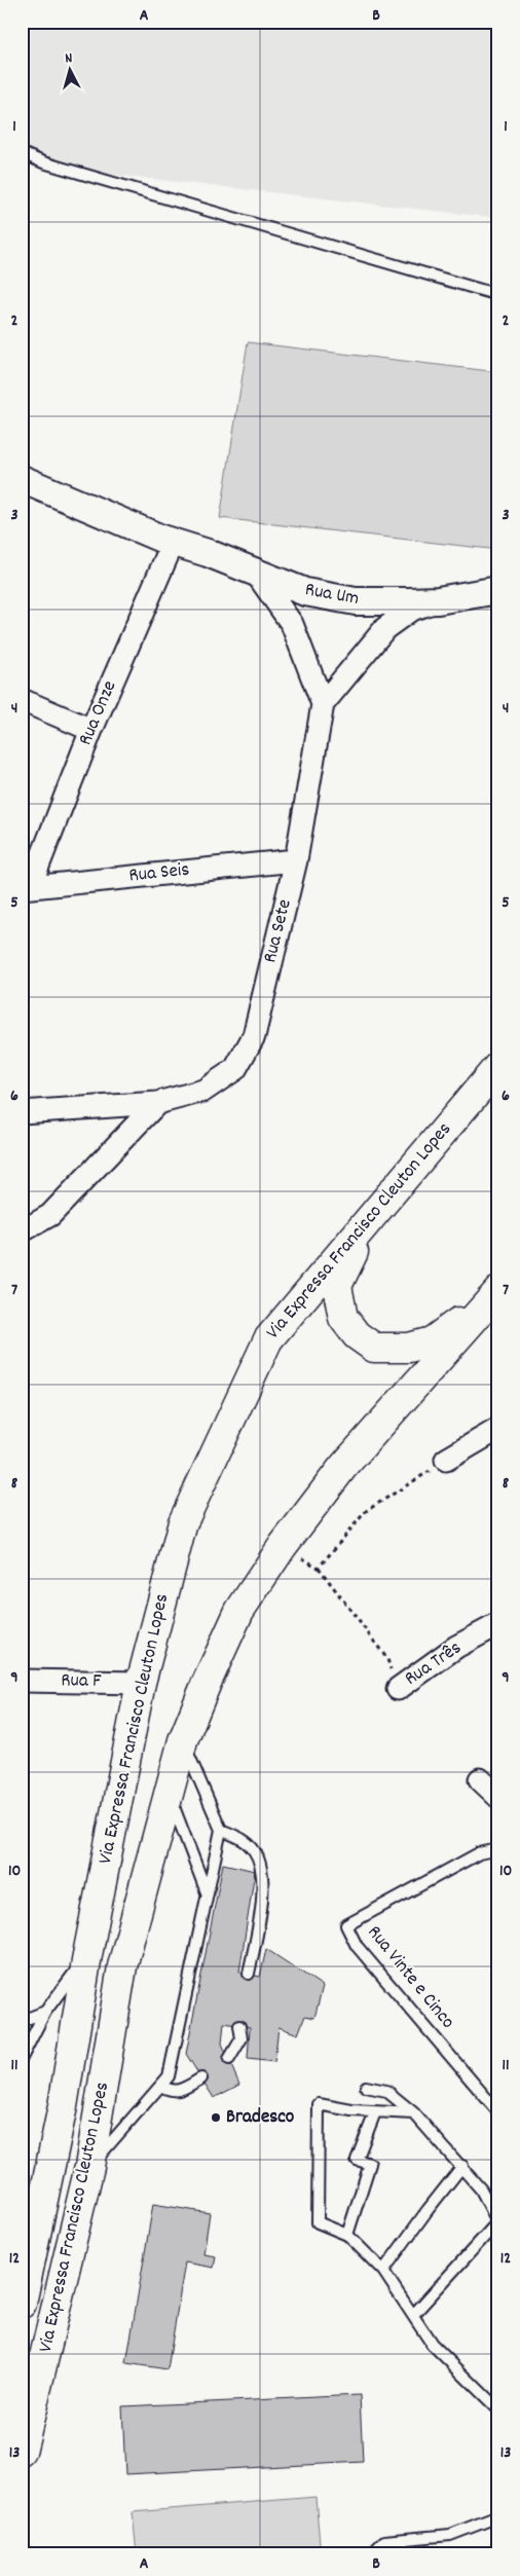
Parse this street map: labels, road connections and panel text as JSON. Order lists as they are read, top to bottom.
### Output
{
  "streets": {
    "highway": ["Via Expressa Francisco Cleuton Lopes"],
    "street": [
      "Rua Um",
      "Rua Onze",
      "Rua Seis",
      "Rua Sete",
      "Rua Três",
      "Rua F"
    ],
    "lane": ["Rua Vinte e Cinco"]
  },
  "crossings": [
    ["Rua Um", "Rua Onze"],
    ["Rua Um", "Rua Sete"],
    ["Rua Onze", "Rua Seis"],
    ["Rua Seis", "Rua Sete"],
    ["Via Expressa Francisco Cleuton Lopes", "Rua F"]
  ],
  "places": ["Bradesco"],
  "north": "top",
  "grid": {
    "columns": ["A", "B"],
    "rows": [
      "1",
      "2",
      "3",
      "4",
      "5",
      "6",
      "7",
      "8",
      "9",
      "10",
      "11",
      "12",
      "13"
    ]
  }
}
